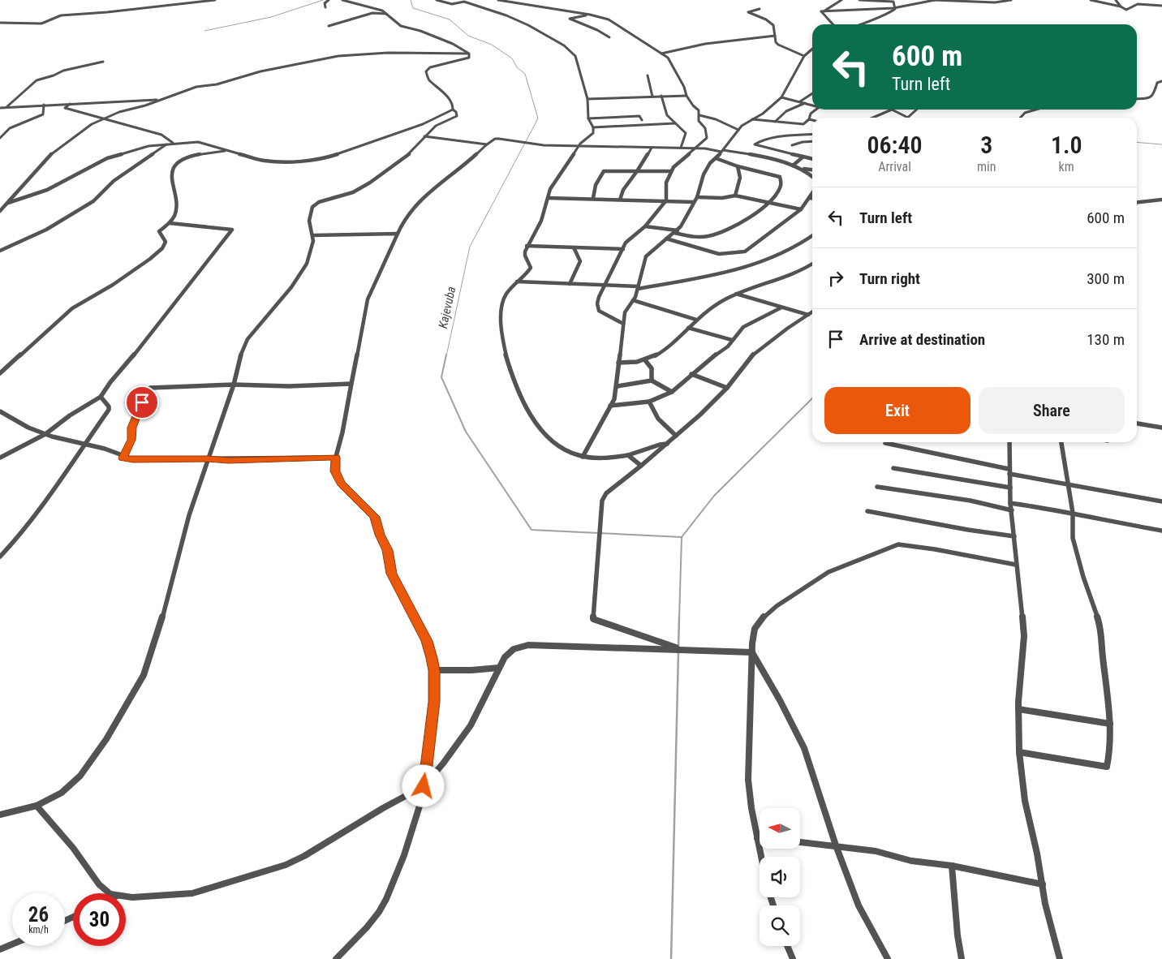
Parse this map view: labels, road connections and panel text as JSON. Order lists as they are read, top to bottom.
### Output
{
  "water": ["Kajevuba"],
  "north": "left",
  "page": {
    "turn": ["600 m", "Turn left"],
    "eta": [
      "06:40",
      "Arrival",
      "3",
      "min",
      "1.0",
      "km"
    ],
    "list": [
      {
        "name": "Turn left",
        "value": "600 m"
      },
      {
        "name": "Turn right",
        "value": "300 m"
      },
      {
        "name": "Arrive at destination",
        "value": "130 m"
      }
    ],
    "buttons": ["Exit", "Share"],
    "speed": "26 km/h",
    "limit": "30"
  }
}
